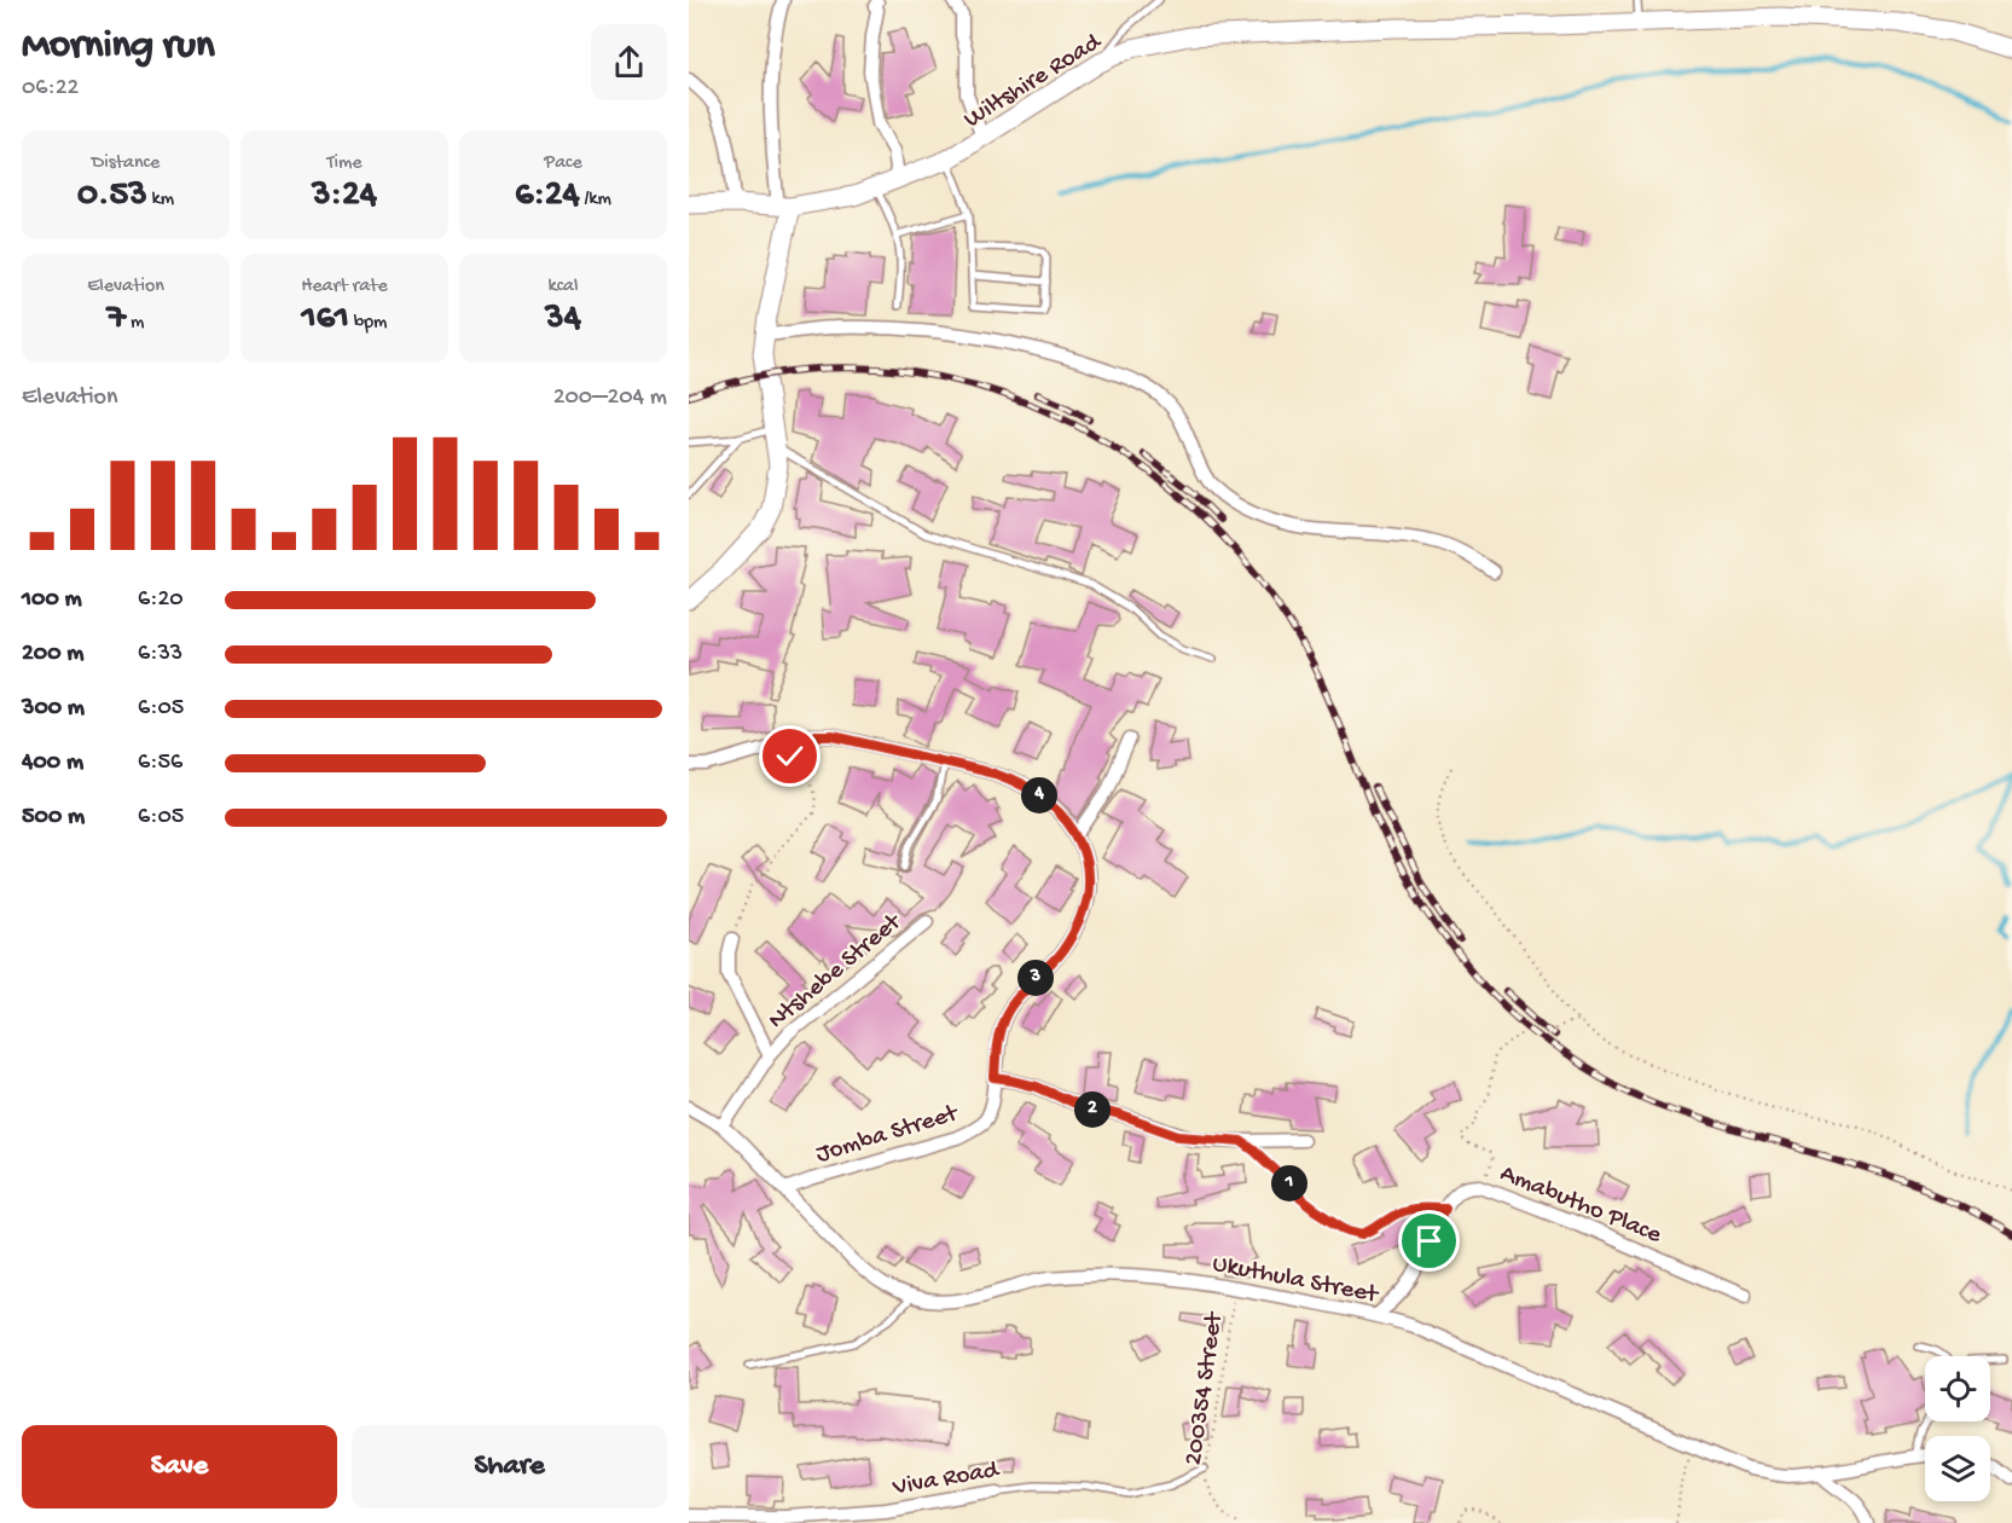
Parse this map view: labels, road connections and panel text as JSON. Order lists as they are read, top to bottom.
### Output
{
  "streets": {
    "street": [
      "Wiltshire Road",
      "Ntshebe Street",
      "Jomba Street",
      "Amabutho Place",
      "Ukuthula Street",
      "Viva Road"
    ],
    "path": ["200354 Street"]
  },
  "crossings": [
    ["Ntshebe Street", "Ukuthula Street"],
    ["Jomba Street", "Ukuthula Street"],
    ["Amabutho Place", "Ukuthula Street"],
    ["Ukuthula Street", "200354 Street"],
    ["200354 Street", "Viva Road"]
  ],
  "page": {
    "heading": ["Morning run", "06:22"],
    "stats": [
      ["Distance", "0.53 km"],
      ["Time", "3:24"],
      ["Pace", "6:24 /km"],
      ["Elevation", "7 m"],
      ["Heart rate", "161 bpm"],
      ["kcal", "34"]
    ],
    "chart": ["Elevation", "200–204 m"],
    "list": [
      {
        "name": "100 m",
        "note": "6:20"
      },
      {
        "name": "200 m",
        "note": "6:33"
      },
      {
        "name": "300 m",
        "note": "6:05"
      },
      {
        "name": "400 m",
        "note": "6:56"
      },
      {
        "name": "500 m",
        "note": "6:05"
      }
    ],
    "pins": [
      "4",
      "3",
      "2",
      "1"
    ],
    "buttons": ["Save", "Share"]
  }
}
